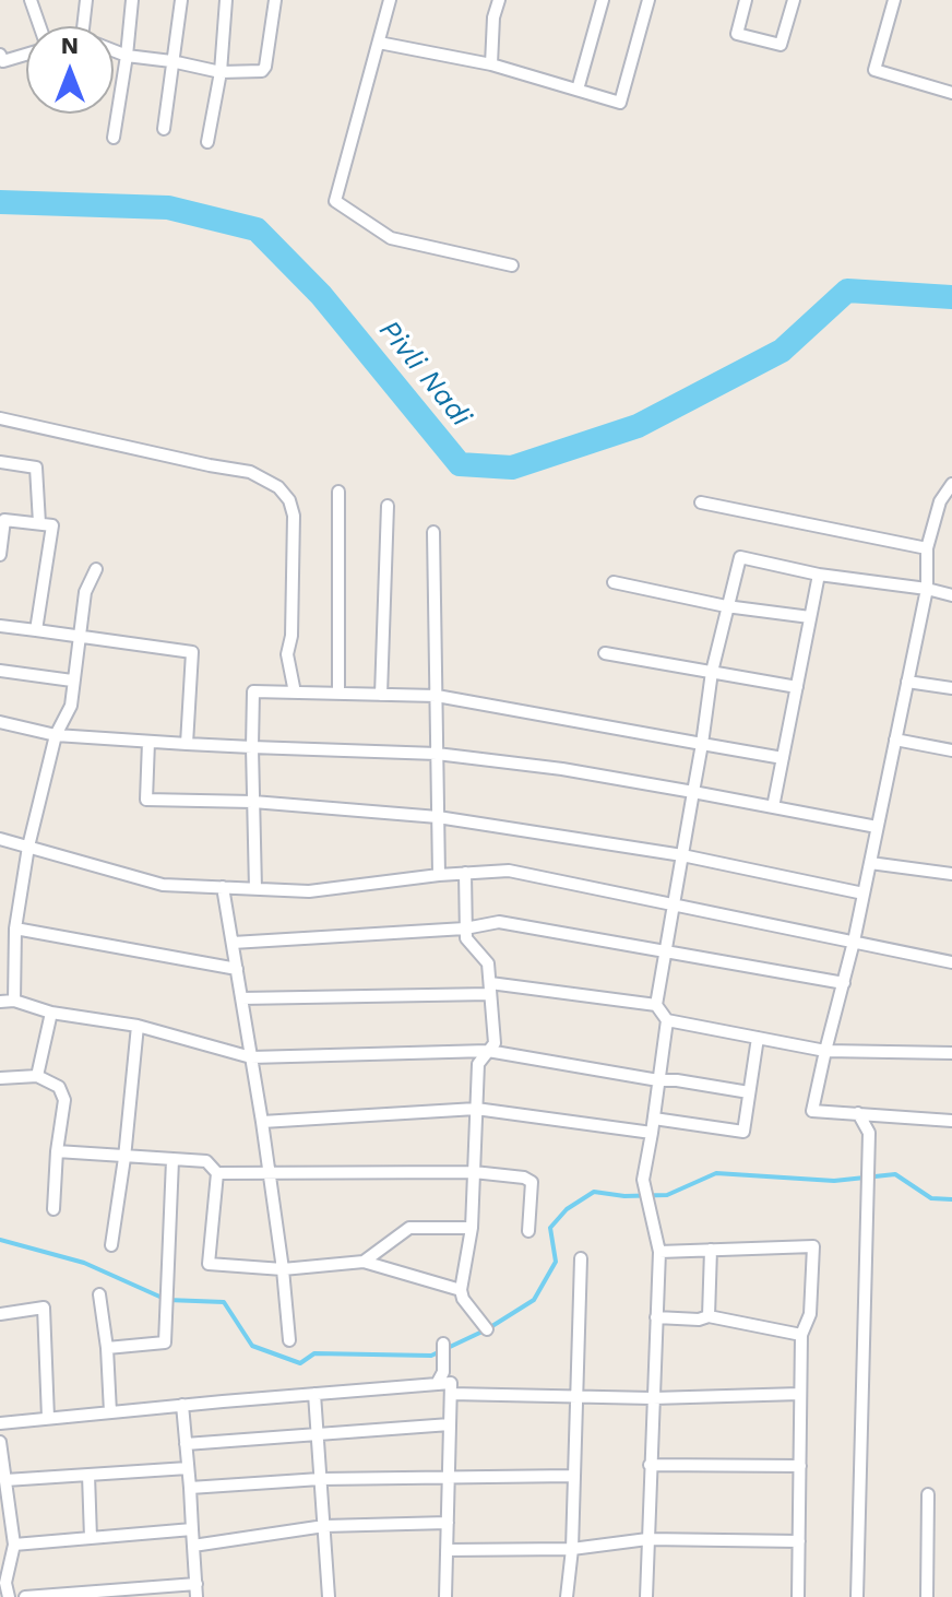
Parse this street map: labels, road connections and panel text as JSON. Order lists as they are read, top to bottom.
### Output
{
  "water": ["Pivli Nadi"],
  "north": "top"
}
